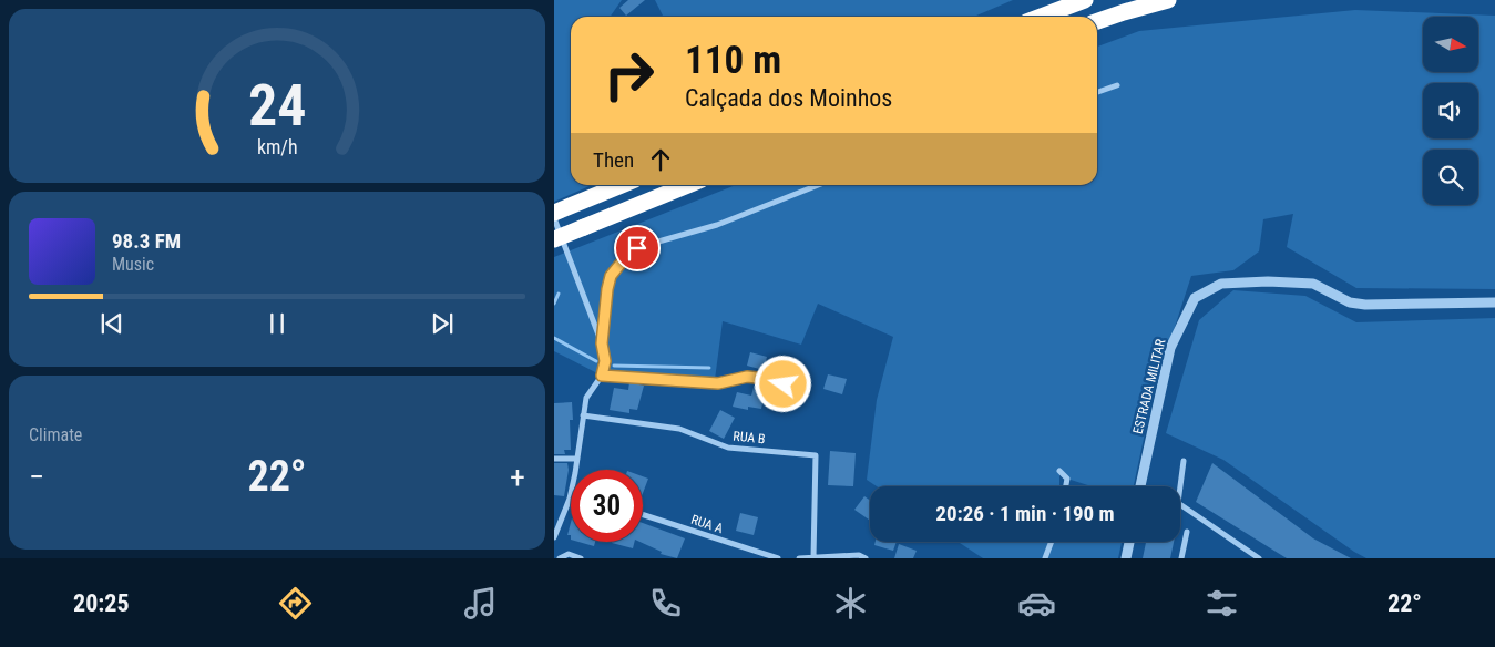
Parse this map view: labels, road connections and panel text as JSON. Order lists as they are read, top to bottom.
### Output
{
  "streets": {
    "street": ["ESTRADA MILITAR", "RUA B", "RUA A"]
  },
  "north": "right",
  "page": {
    "turn": ["110 m", "Calçada dos Moinhos"],
    "then": "Then",
    "song": ["98.3 FM", "Music"],
    "tile": "Climate",
    "heat": ["−", "22°", "+"],
    "limit": "30",
    "trip": "20:26 · 1 min · 190 m",
    "tabs": ["20:25", "22°"],
    "gauge": ["24", "km/h"]
  }
}
